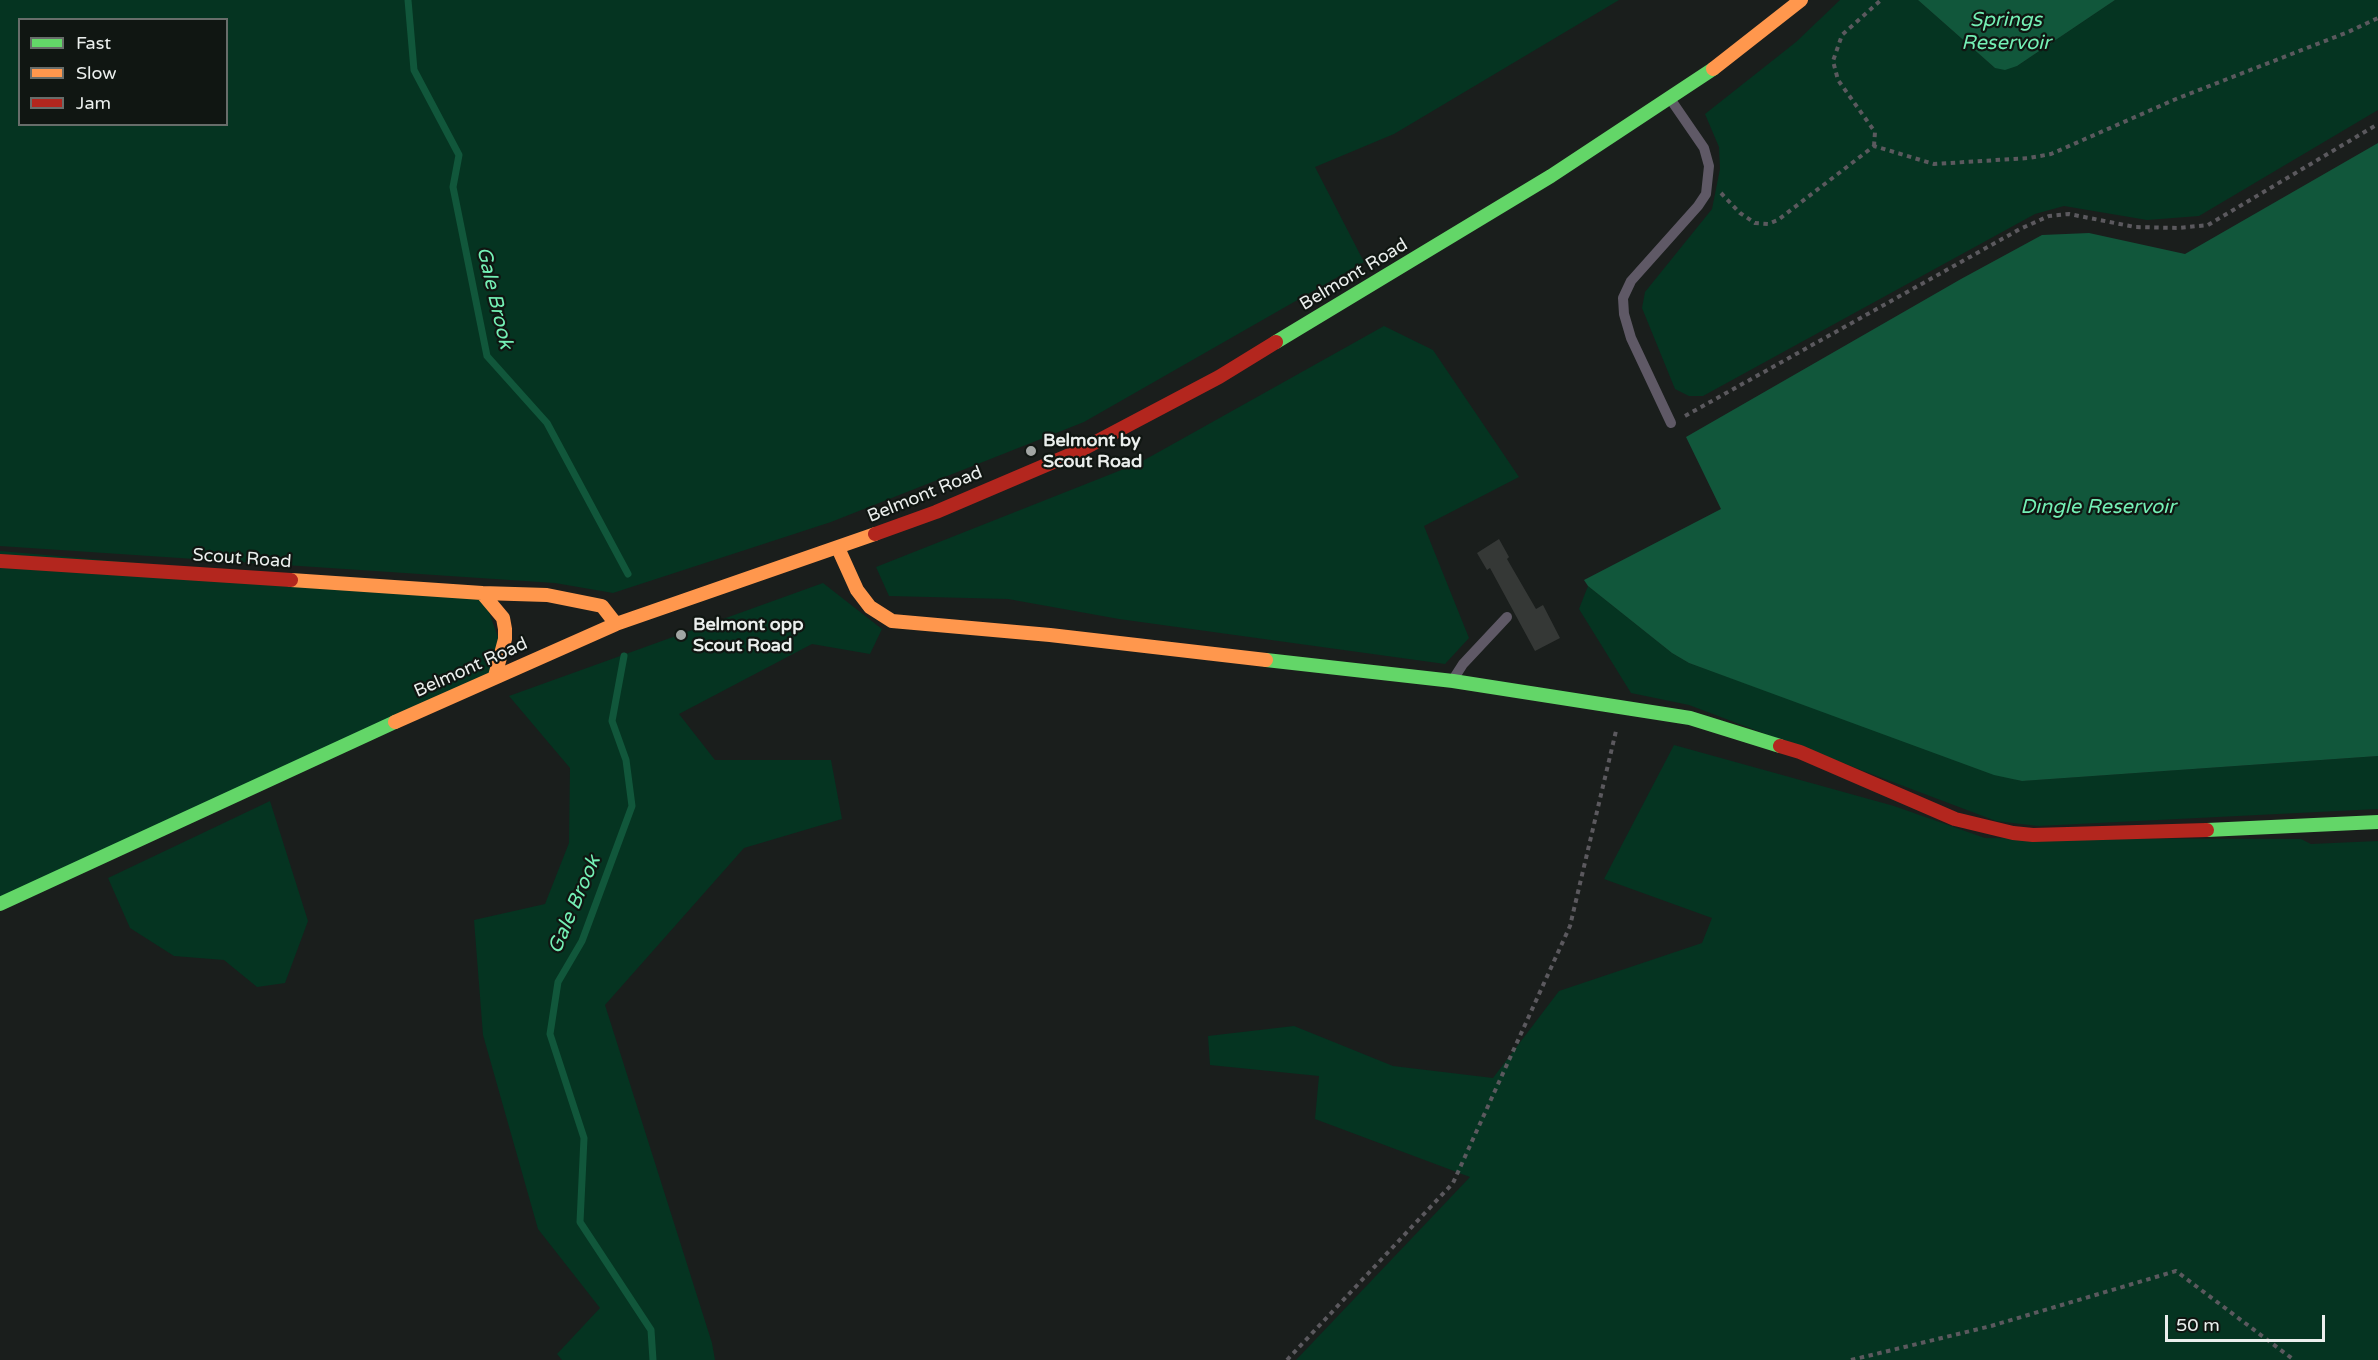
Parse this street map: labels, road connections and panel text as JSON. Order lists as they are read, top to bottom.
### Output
{
  "streets": {
    "street": ["Belmont Road", "Scout Road"]
  },
  "crossings": [
    ["Belmont Road", "Scout Road"]
  ],
  "water": ["Springs Reservoir", "Gale Brook", "Dingle Reservoir"],
  "places": ["Belmont by Scout Road", "Belmont opp Scout Road"],
  "legend": ["Fast", "Slow", "Jam"],
  "scale_bar": "50 m"
}
